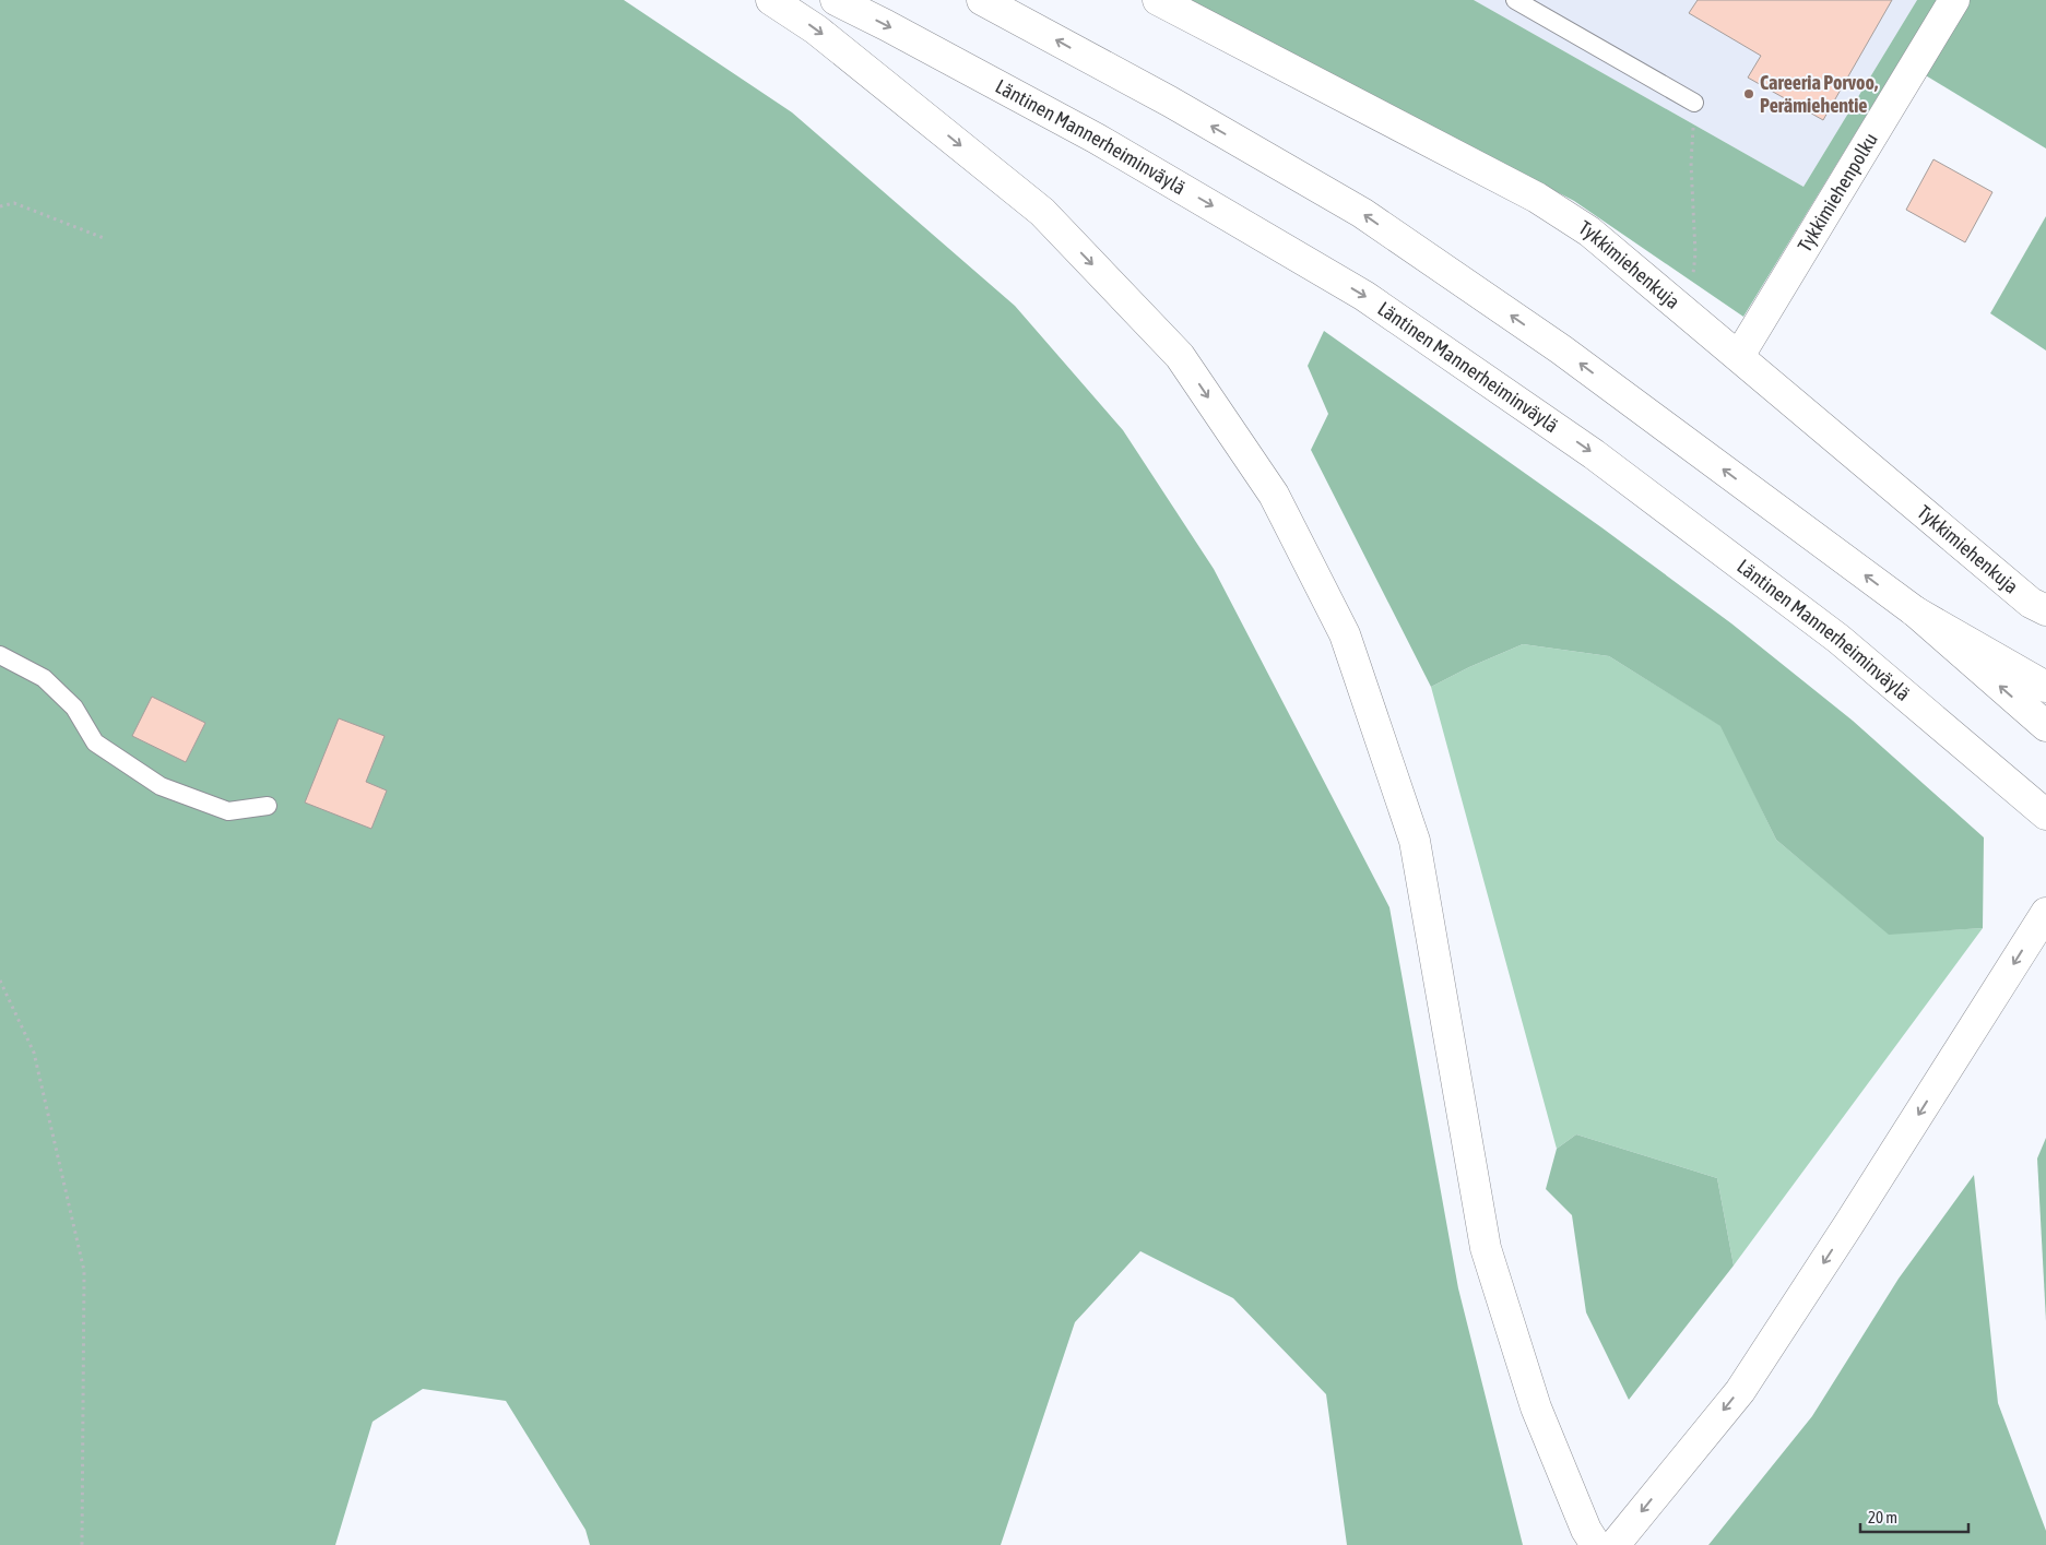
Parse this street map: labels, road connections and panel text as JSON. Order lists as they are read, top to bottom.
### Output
{
  "streets": {
    "main road": ["Läntinen Mannerheiminväylä", "Tykkimiehenpolku", "Tykkimiehenkuja"]
  },
  "crossings": [
    ["Tykkimiehenpolku", "Tykkimiehenkuja"]
  ],
  "places": ["Careeria Porvoo, Perämiehentie"],
  "scale_bar": "20 m"
}
